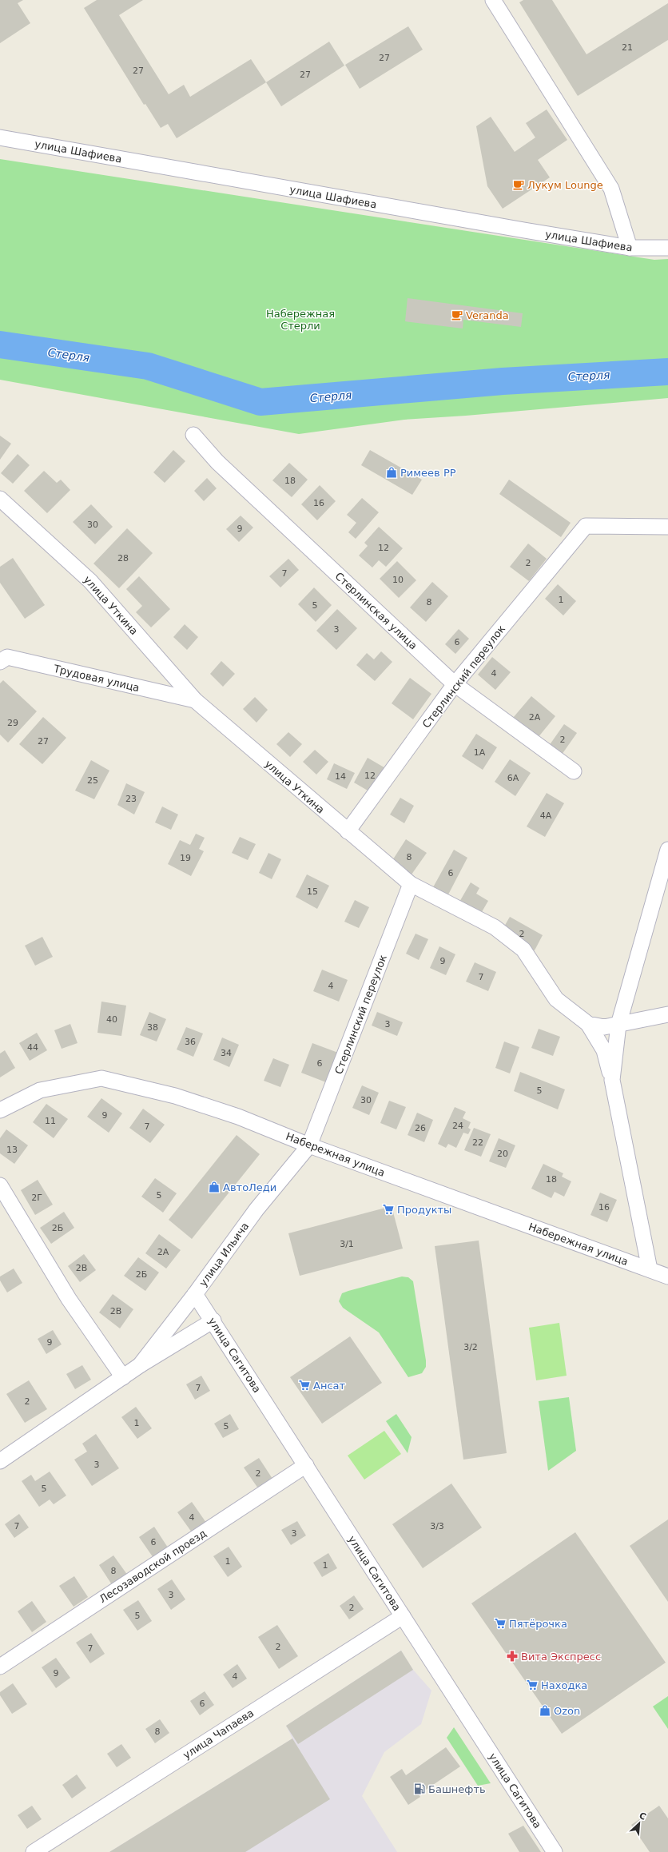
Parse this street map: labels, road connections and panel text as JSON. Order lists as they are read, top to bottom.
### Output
{
  "streets": {
    "street": [
      "улица Шафиева",
      "улица Уткина",
      "Стерлинская улица",
      "Стерлинский переулок",
      "Трудовая улица",
      "Набережная улица",
      "улица Ильича",
      "улица Сагитова",
      "Лесозаводской проезд",
      "улица Чапаева"
    ]
  },
  "crossings": [
    ["улица Уткина", "Стерлинский переулок"],
    ["улица Уткина", "Трудовая улица"],
    ["Стерлинская улица", "Стерлинский переулок"],
    ["Стерлинский переулок", "Набережная улица"],
    ["Стерлинский переулок", "улица Ильича"],
    ["Набережная улица", "улица Ильича"],
    ["улица Ильича", "улица Сагитова"],
    ["улица Сагитова", "Лесозаводской проезд"],
    ["улица Сагитова", "улица Чапаева"]
  ],
  "water": ["Стерля"],
  "parks": ["Набережная Стерли"],
  "places": {
    "cafe": ["Лукум Lounge", "Veranda"],
    "shop": ["Римеев РР", "АвтоЛеди", "Ozon"],
    "supermarket": [
      "Продукты",
      "Ансат",
      "Пятёрочка",
      "Находка"
    ],
    "pharmacy": ["Вита Экспресс"],
    "fuel station": ["Башнефть"]
  },
  "house_numbers": [
    "21",
    "27",
    "27",
    "27",
    "18",
    "16",
    "30",
    "9",
    "12",
    "28",
    "2",
    "7",
    "10",
    "1",
    "8",
    "5",
    "3",
    "6",
    "4",
    "2А",
    "29",
    "2",
    "27",
    "1А",
    "12",
    "14",
    "6А",
    "25",
    "23",
    "4А",
    "8",
    "19",
    "6",
    "15",
    "2",
    "9",
    "7",
    "4",
    "40",
    "3",
    "38",
    "36",
    "44",
    "34",
    "6",
    "5",
    "30",
    "9",
    "11",
    "24",
    "7",
    "26",
    "22",
    "13",
    "20",
    "18",
    "5",
    "2Г",
    "16",
    "2Б",
    "3/1",
    "2А",
    "2В",
    "2Б",
    "2В",
    "9",
    "3/2",
    "7",
    "2",
    "1",
    "5",
    "3",
    "2",
    "5",
    "4",
    "7",
    "3/3",
    "3",
    "6",
    "1",
    "1",
    "8",
    "3",
    "2",
    "5",
    "2",
    "7",
    "9",
    "4",
    "6",
    "8"
  ],
  "north": "top right"
}
